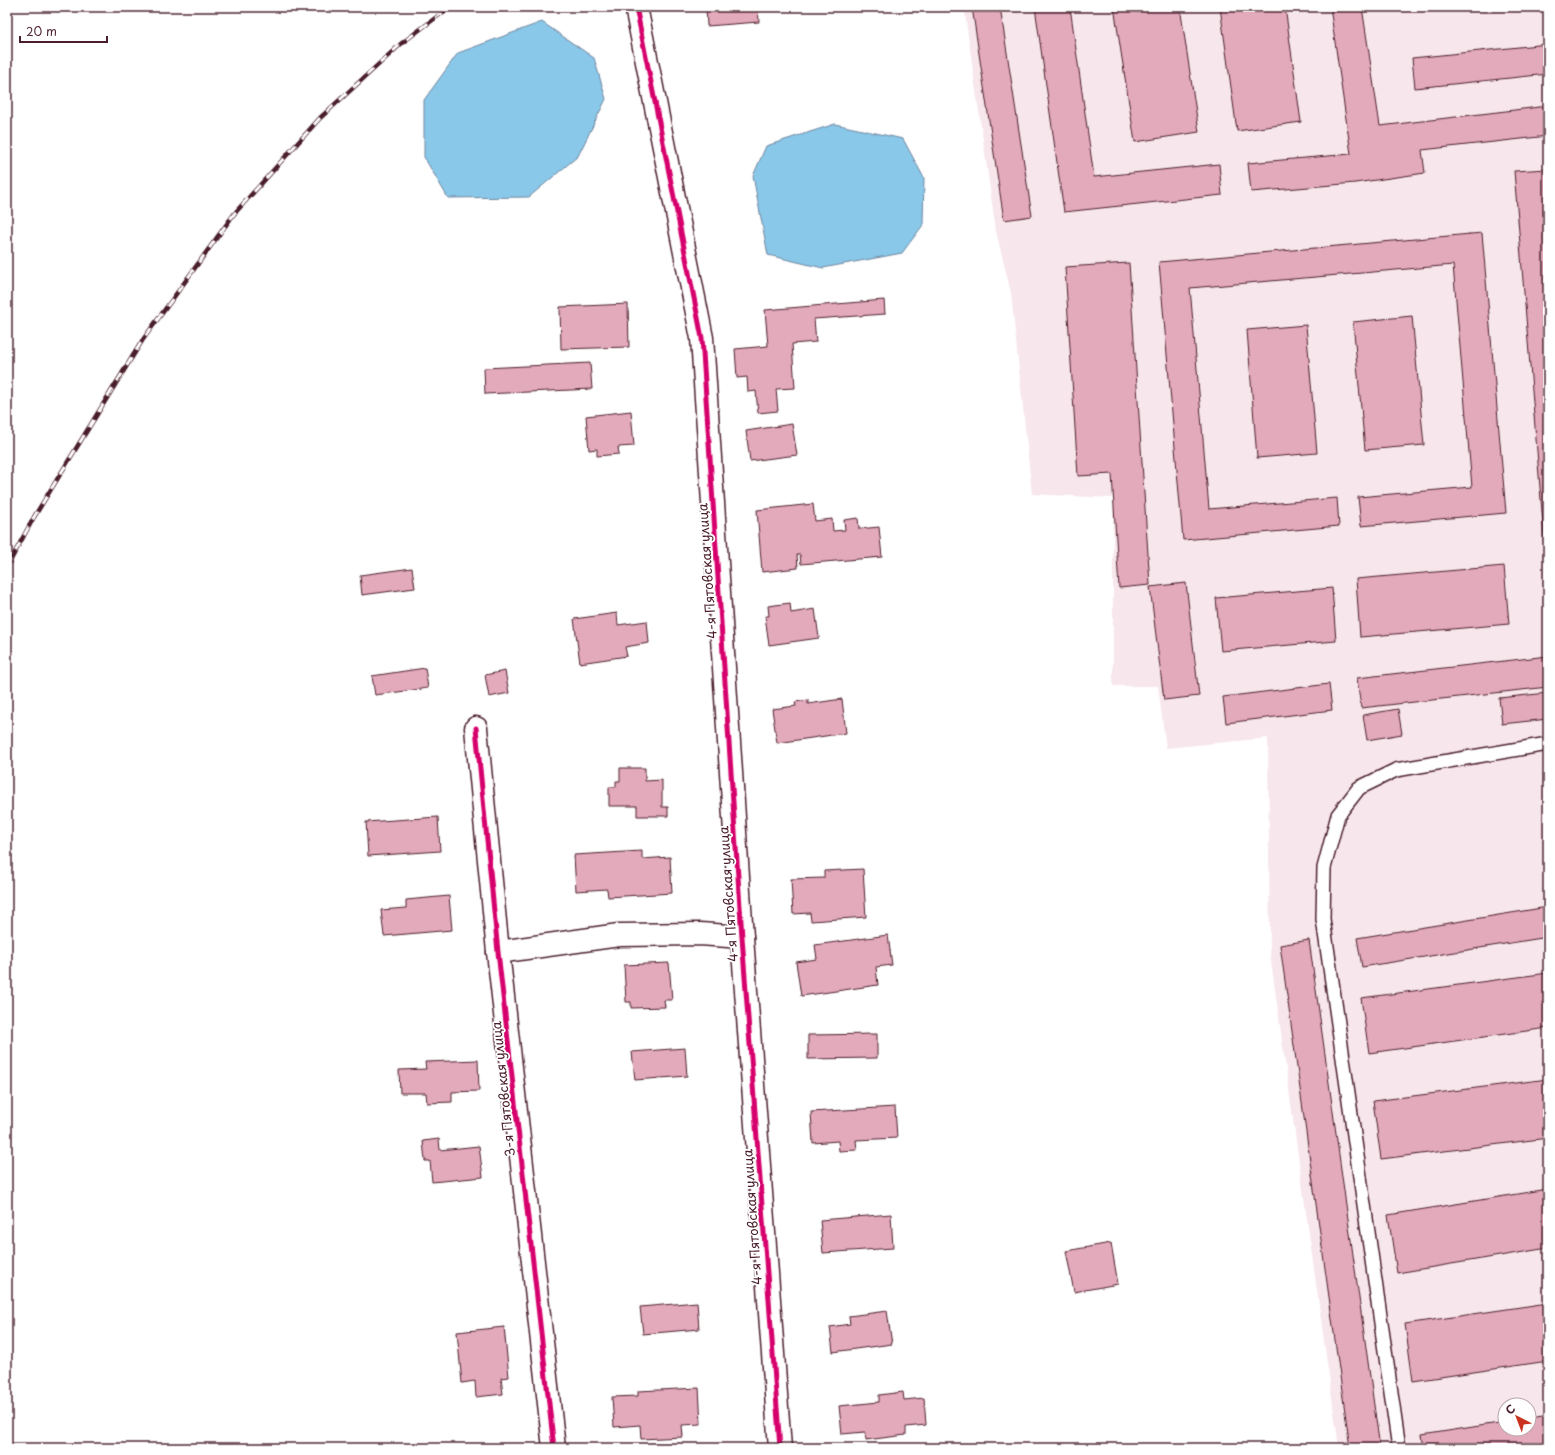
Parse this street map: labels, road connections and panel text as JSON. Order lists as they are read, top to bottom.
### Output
{
  "streets": {
    "street": ["4-я Пятовская улица", "3-я Пятовская улица"]
  },
  "scale_bar": "20 m",
  "north": "top left"
}
